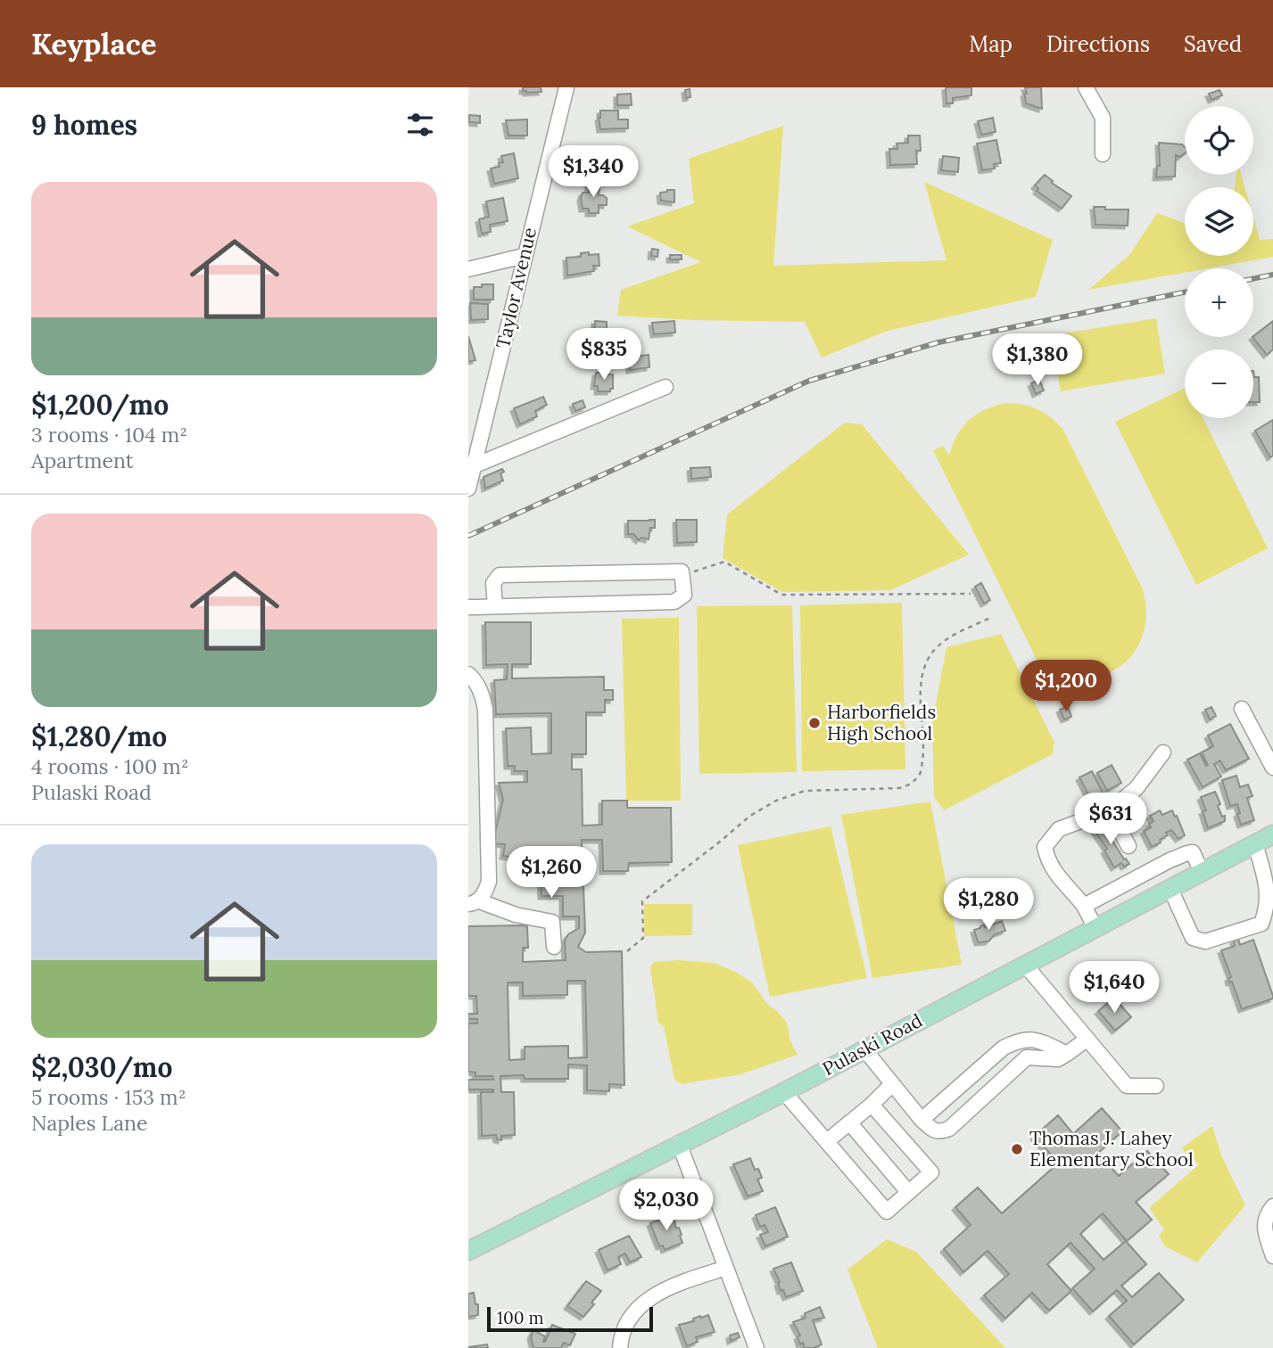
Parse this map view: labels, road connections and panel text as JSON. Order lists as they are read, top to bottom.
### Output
{
  "streets": {
    "main road": ["Pulaski Road"],
    "street": ["Taylor Avenue"]
  },
  "places": ["Harborfields High School", "Thomas J. Lahey Elementary School"],
  "scale_bar": "100 m",
  "page": {
    "header": "Keyplace",
    "nav": ["Map", "Directions", "Saved"],
    "heading": "9 homes",
    "map_buttons": ["+", "−"],
    "price": [
      "$1,340",
      "$835",
      "$1,380",
      "$1,200",
      "$631",
      "$1,260",
      "$1,280",
      "$1,640",
      "$2,030"
    ],
    "list": [
      {
        "name": "$1,200/mo",
        "note": "3 rooms · 104 m² · Apartment"
      },
      {
        "name": "$1,280/mo",
        "note": "4 rooms · 100 m² · Pulaski Road"
      },
      {
        "name": "$2,030/mo",
        "note": "5 rooms · 153 m² · Naples Lane"
      }
    ],
    "scale": "100 m"
  }
}
